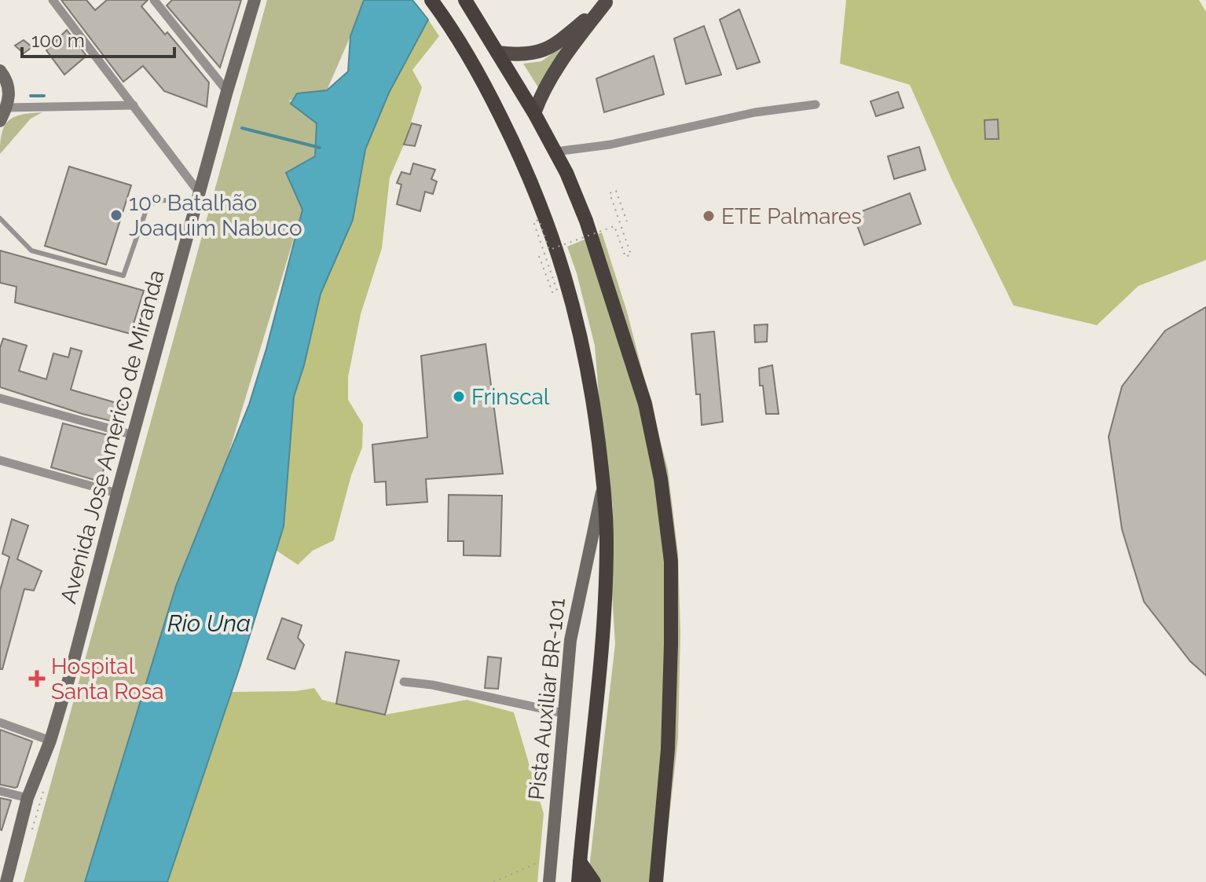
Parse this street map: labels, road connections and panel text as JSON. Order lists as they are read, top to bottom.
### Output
{
  "streets": {
    "main road": ["Avenida Jose Americo de Miranda", "Pista Auxiliar BR-101"]
  },
  "water": ["Rio Una"],
  "places": {
    "other": ["10º Batalhão Joaquim Nabuco", "ETE Palmares", "Frinscal"],
    "health": ["Hospital Santa Rosa"]
  },
  "scale_bar": "100 m"
}
